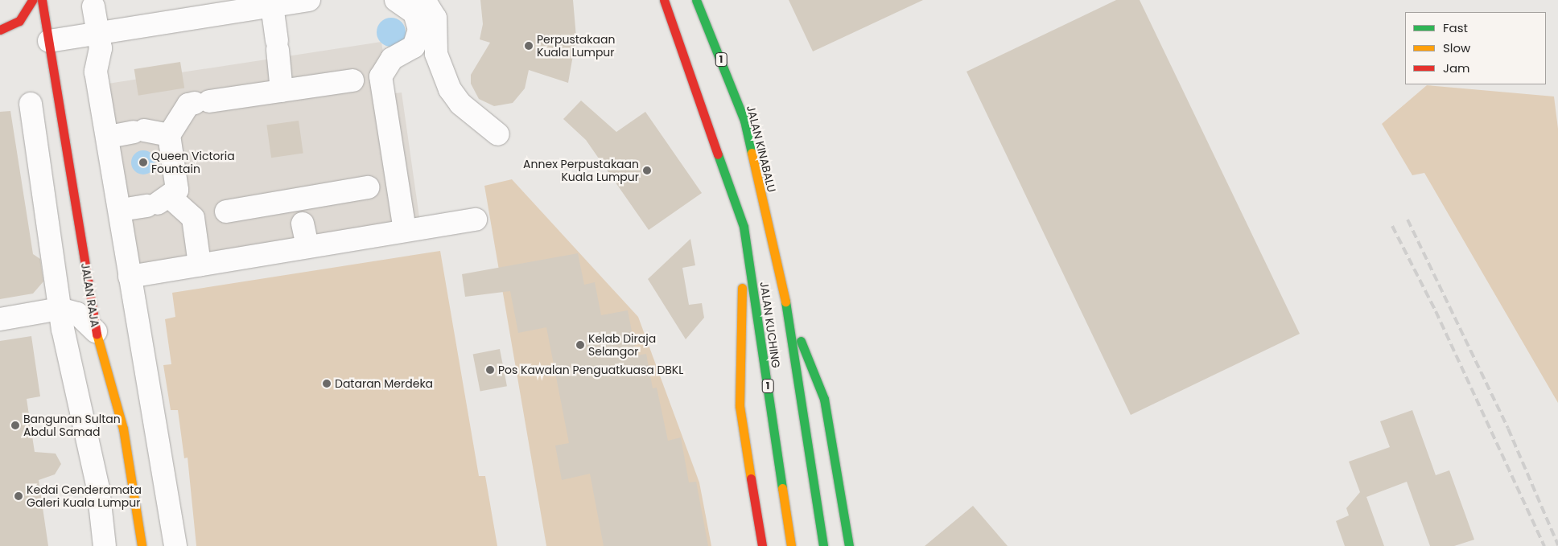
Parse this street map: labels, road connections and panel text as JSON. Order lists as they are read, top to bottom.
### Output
{
  "streets": {
    "main road": [
      "1",
      "JALAN KINABALU",
      "JALAN RAJA",
      "JALAN KUCHING"
    ]
  },
  "crossings": [
    ["1", "JALAN KUCHING"],
    ["JALAN KINABALU", "JALAN KUCHING"]
  ],
  "places": [
    "Perpustakaan Kuala Lumpur",
    "Queen Victoria Fountain",
    "Annex Perpustakaan Kuala Lumpur",
    "Kelab Diraja Selangor",
    "Pos Kawalan Penguatkuasa DBKL",
    "Dataran Merdeka",
    "Bangunan Sultan Abdul Samad",
    "Kedai Cenderamata Galeri Kuala Lumpur"
  ],
  "legend": ["Fast", "Slow", "Jam"]
}
